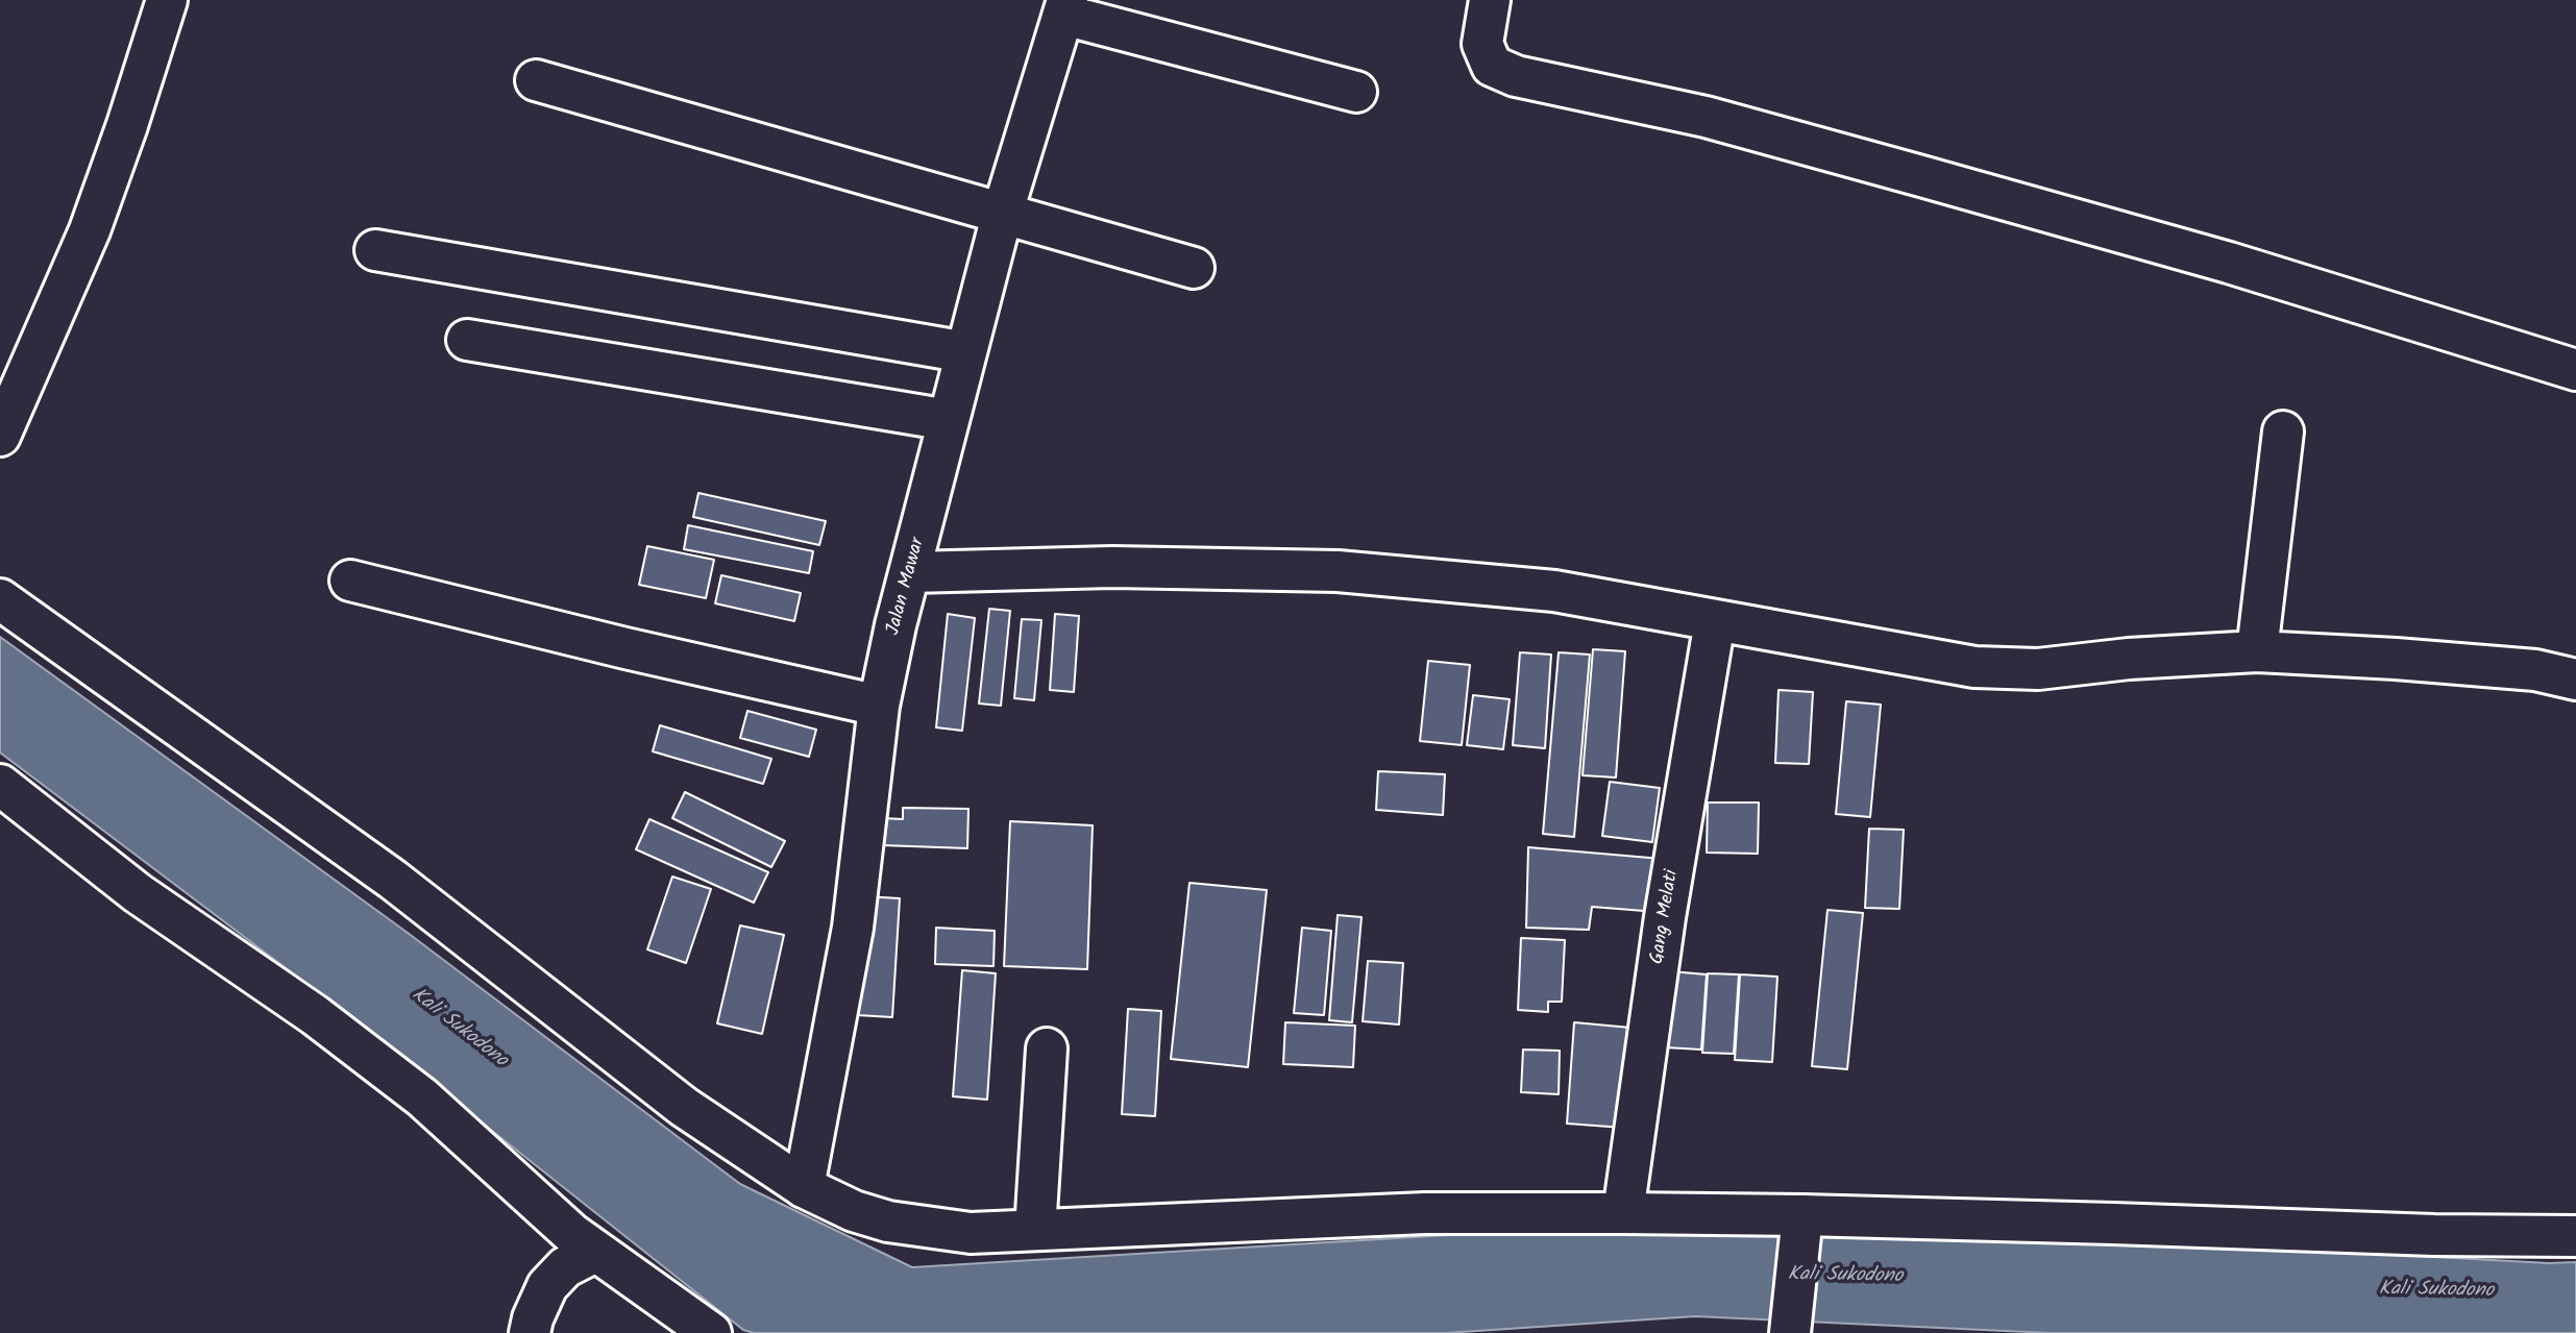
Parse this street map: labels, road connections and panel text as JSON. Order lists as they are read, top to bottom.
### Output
{
  "streets": {
    "street": ["Jalan Mawar", "Gang Melati"]
  },
  "water": ["Kali Sukodono"]
}
